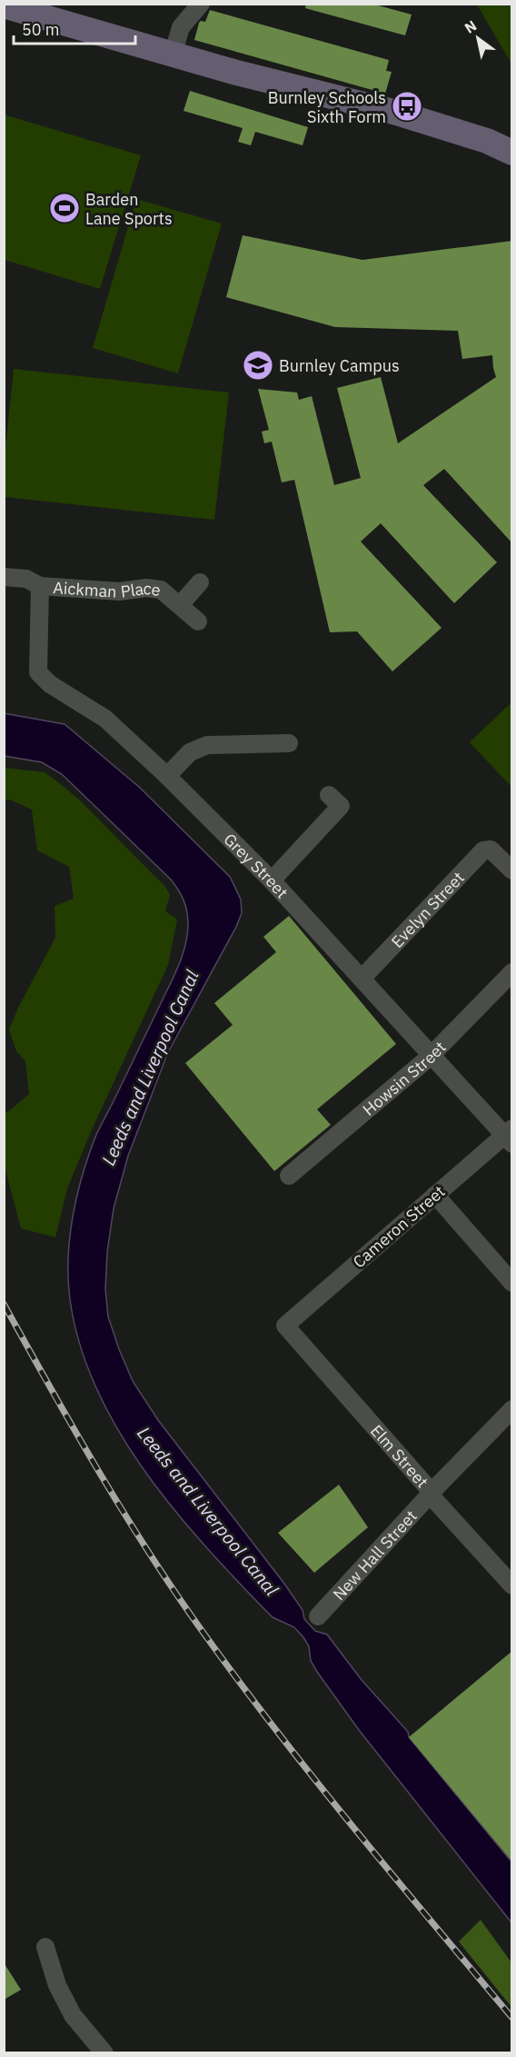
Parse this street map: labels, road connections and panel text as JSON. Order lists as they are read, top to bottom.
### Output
{
  "streets": {
    "street": [
      "Aickman Place",
      "Grey Street",
      "Evelyn Street",
      "Howsin Street",
      "Cameron Street",
      "Elm Street",
      "New Hall Street"
    ]
  },
  "crossings": [
    ["Aickman Place", "Grey Street"],
    ["Grey Street", "Evelyn Street"],
    ["Grey Street", "Howsin Street"],
    ["Grey Street", "Cameron Street"],
    ["Cameron Street", "Elm Street"],
    ["Elm Street", "New Hall Street"]
  ],
  "water": ["Leeds and Liverpool Canal"],
  "places": {
    "bus stop": ["Burnley Schools Sixth Form"],
    "sports": ["Barden Lane Sports"],
    "school or university": ["Burnley Campus"]
  },
  "scale_bar": "50 m",
  "north": "top left"
}
